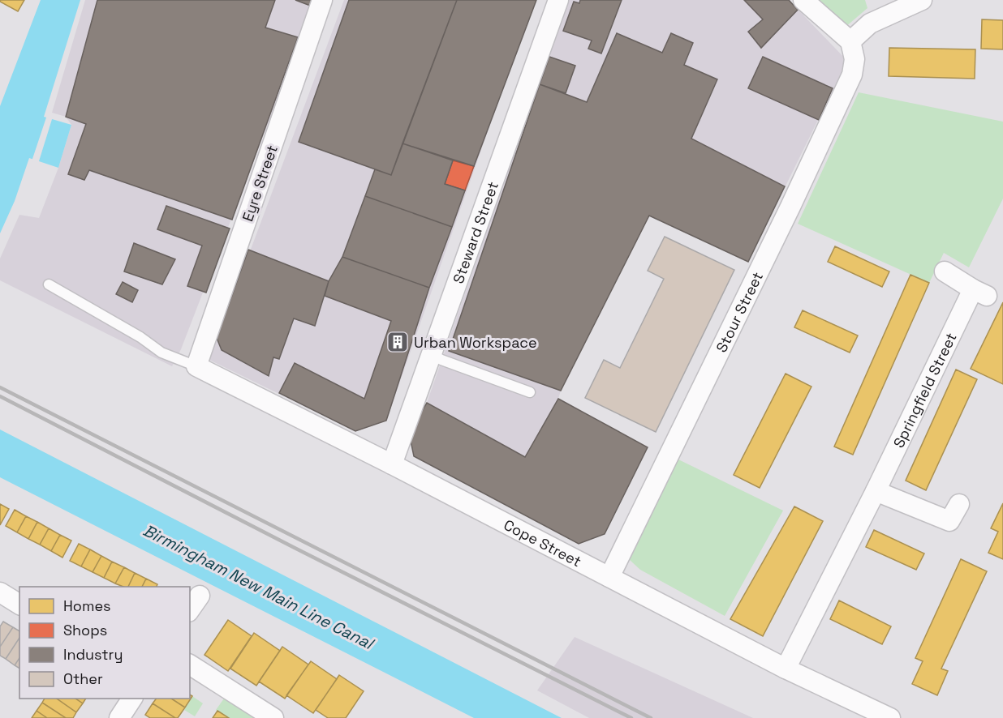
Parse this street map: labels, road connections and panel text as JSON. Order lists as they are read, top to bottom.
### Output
{
  "streets": {
    "street": [
      "Eyre Street",
      "Steward Street",
      "Stour Street",
      "Springfield Street",
      "Cope Street"
    ]
  },
  "crossings": [
    ["Eyre Street", "Cope Street"],
    ["Steward Street", "Cope Street"],
    ["Stour Street", "Cope Street"],
    ["Springfield Street", "Cope Street"]
  ],
  "water": ["Birmingham New Main Line Canal"],
  "places": {
    "building": ["Urban Workspace"]
  },
  "legend": [
    "Homes",
    "Shops",
    "Industry",
    "Other"
  ]
}
